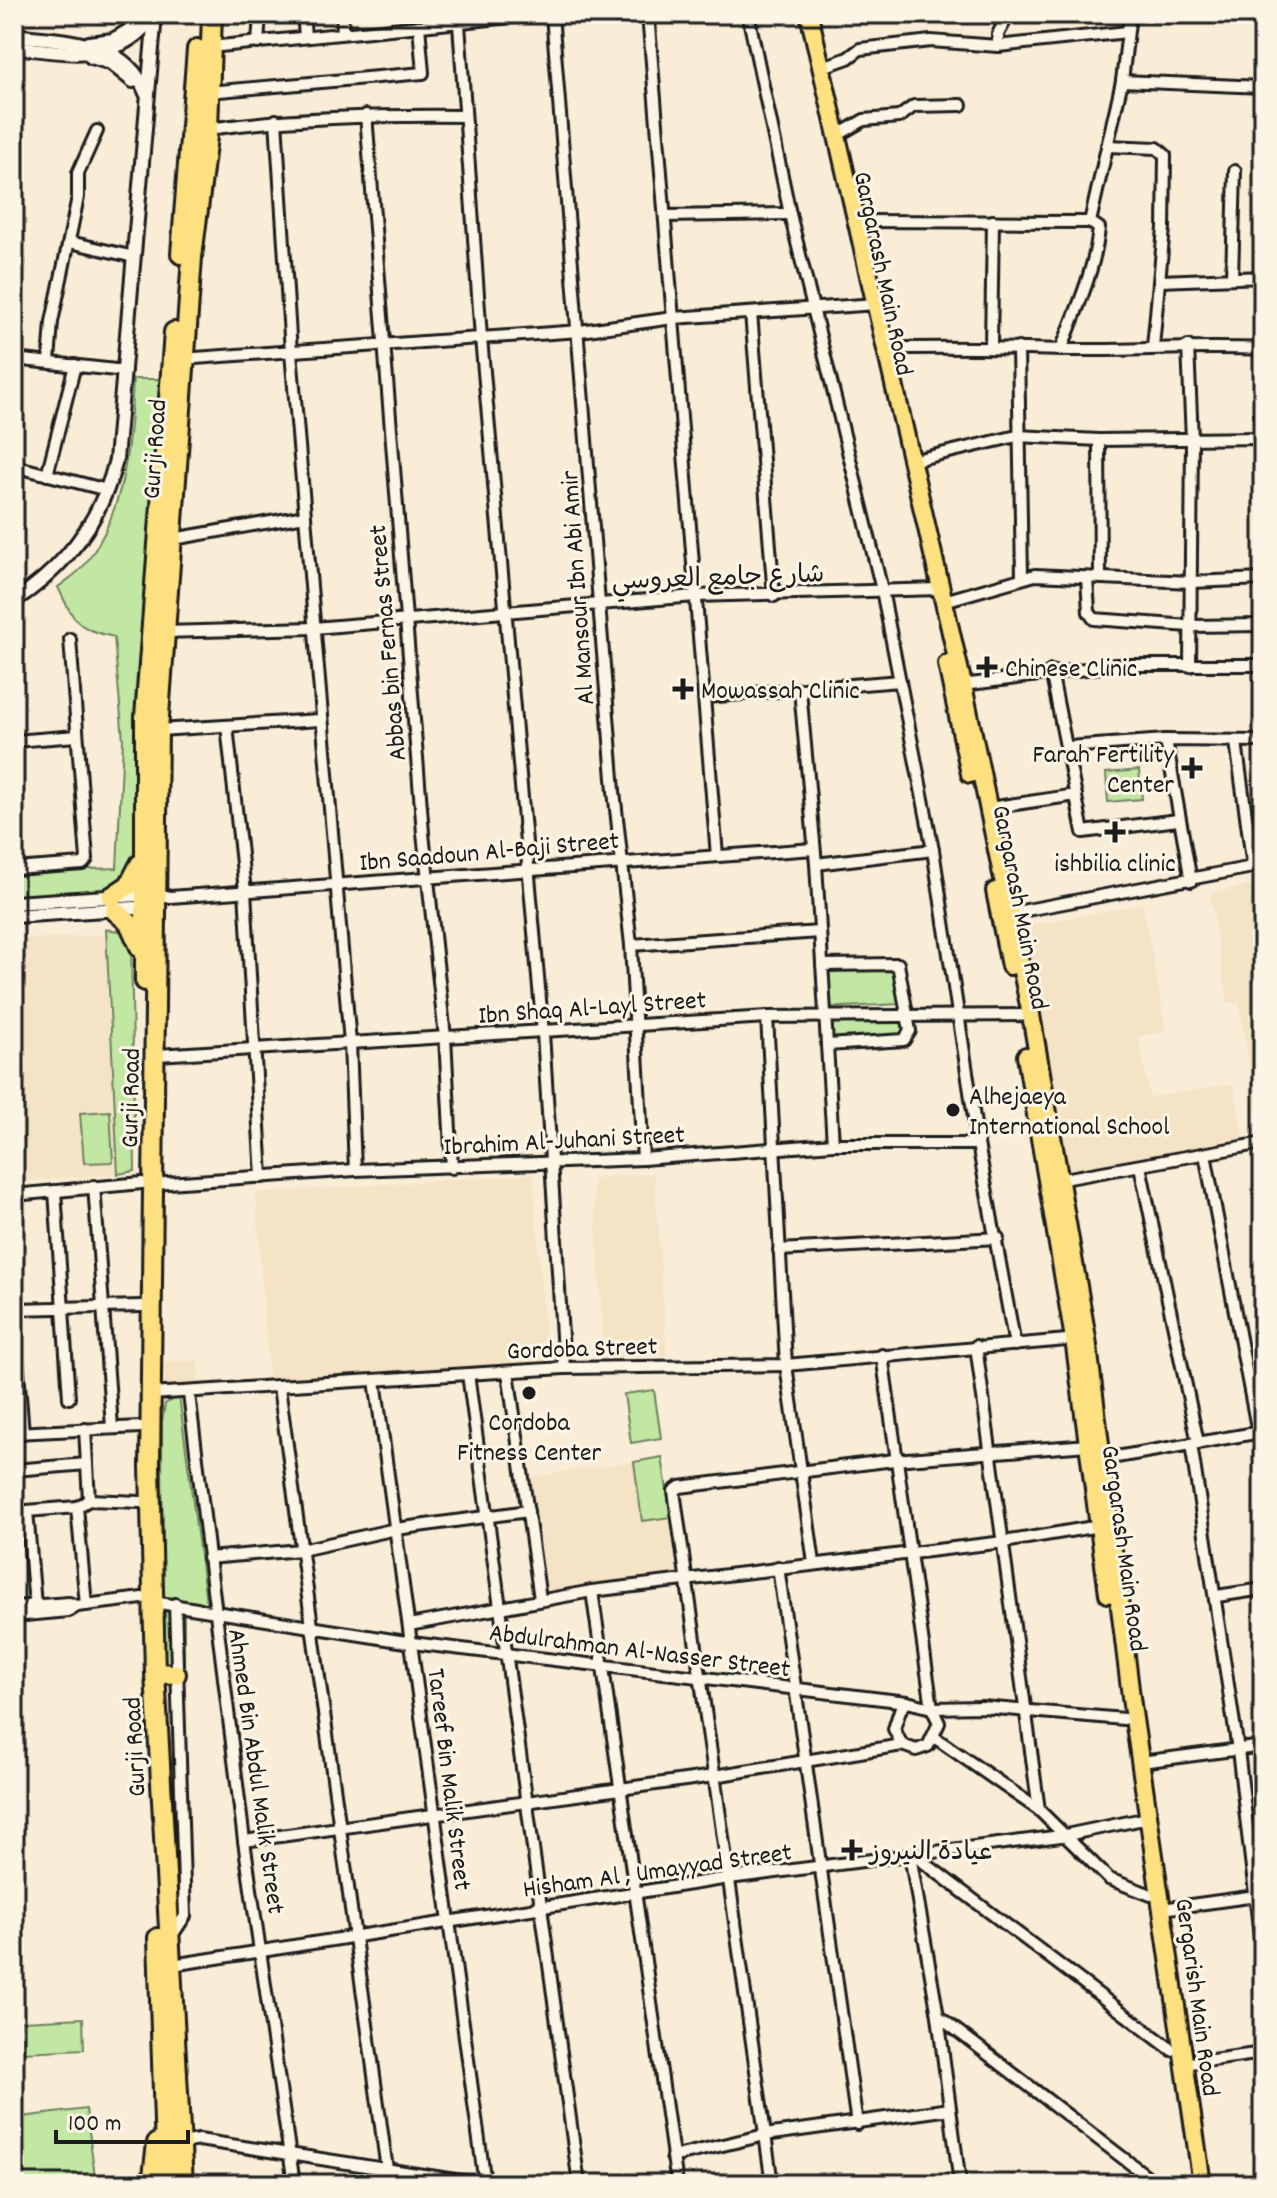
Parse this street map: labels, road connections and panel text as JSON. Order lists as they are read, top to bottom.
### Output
{
  "streets": {
    "highway": ["Gurji Road"],
    "main road": ["Gargarash Main Road", "Gergarish Main Road"],
    "street": [
      "شارع جامع العروسي",
      "Al Mansour Ibn Abi Amir",
      "Abbas bin Fernas Street",
      "Ibn Saadoun Al-Baji Street",
      "Ibn Shaq Al-Layl Street",
      "Ibrahim Al-Juhani Street",
      "Gordoba Street",
      "Abdulrahman Al-Nasser Street",
      "Ahmed Bin Abdul Malik Street",
      "Tareef Bin Malik Street",
      "Hisham Al , Umayyad Street"
    ]
  },
  "crossings": [
    ["Gargarash Main Road", "شارع جامع العروسي"],
    ["Gargarash Main Road", "Ibn Shaq Al-Layl Street"],
    ["Gargarash Main Road", "Gordoba Street"],
    ["Gargarash Main Road", "Abdulrahman Al-Nasser Street"],
    ["Gargarash Main Road", "Hisham Al , Umayyad Street"],
    ["Gargarash Main Road", "Gergarish Main Road"],
    ["Gurji Road", "شارع جامع العروسي"],
    ["Gurji Road", "Ibn Saadoun Al-Baji Street"],
    ["Gurji Road", "Ibn Shaq Al-Layl Street"],
    ["Gurji Road", "Ibrahim Al-Juhani Street"],
    ["Gurji Road", "Gordoba Street"],
    ["Gurji Road", "Abdulrahman Al-Nasser Street"],
    ["Gurji Road", "Hisham Al , Umayyad Street"],
    ["شارع جامع العروسي", "Al Mansour Ibn Abi Amir"],
    ["شارع جامع العروسي", "Abbas bin Fernas Street"],
    ["Al Mansour Ibn Abi Amir", "Ibn Saadoun Al-Baji Street"],
    ["Al Mansour Ibn Abi Amir", "Ibn Shaq Al-Layl Street"],
    ["Al Mansour Ibn Abi Amir", "Ibrahim Al-Juhani Street"],
    ["Abbas bin Fernas Street", "Ibn Saadoun Al-Baji Street"],
    ["Abbas bin Fernas Street", "Ibn Shaq Al-Layl Street"],
    ["Abbas bin Fernas Street", "Ibrahim Al-Juhani Street"],
    ["Gordoba Street", "Ahmed Bin Abdul Malik Street"],
    ["Gordoba Street", "Tareef Bin Malik Street"],
    ["Abdulrahman Al-Nasser Street", "Ahmed Bin Abdul Malik Street"],
    ["Abdulrahman Al-Nasser Street", "Tareef Bin Malik Street"],
    ["Ahmed Bin Abdul Malik Street", "Hisham Al , Umayyad Street"],
    ["Tareef Bin Malik Street", "Hisham Al , Umayyad Street"],
    ["Hisham Al , Umayyad Street", "Gergarish Main Road"]
  ],
  "places": {
    "health": [
      "Chinese Clinic",
      "Mowassah Clinic",
      "Farah Fertility Center",
      "ishbilia clinic",
      "عيادة النيروز"
    ],
    "other": ["Alhejaeya International School", "Cordoba Fitness Center"]
  },
  "scale_bar": "100 m"
}
